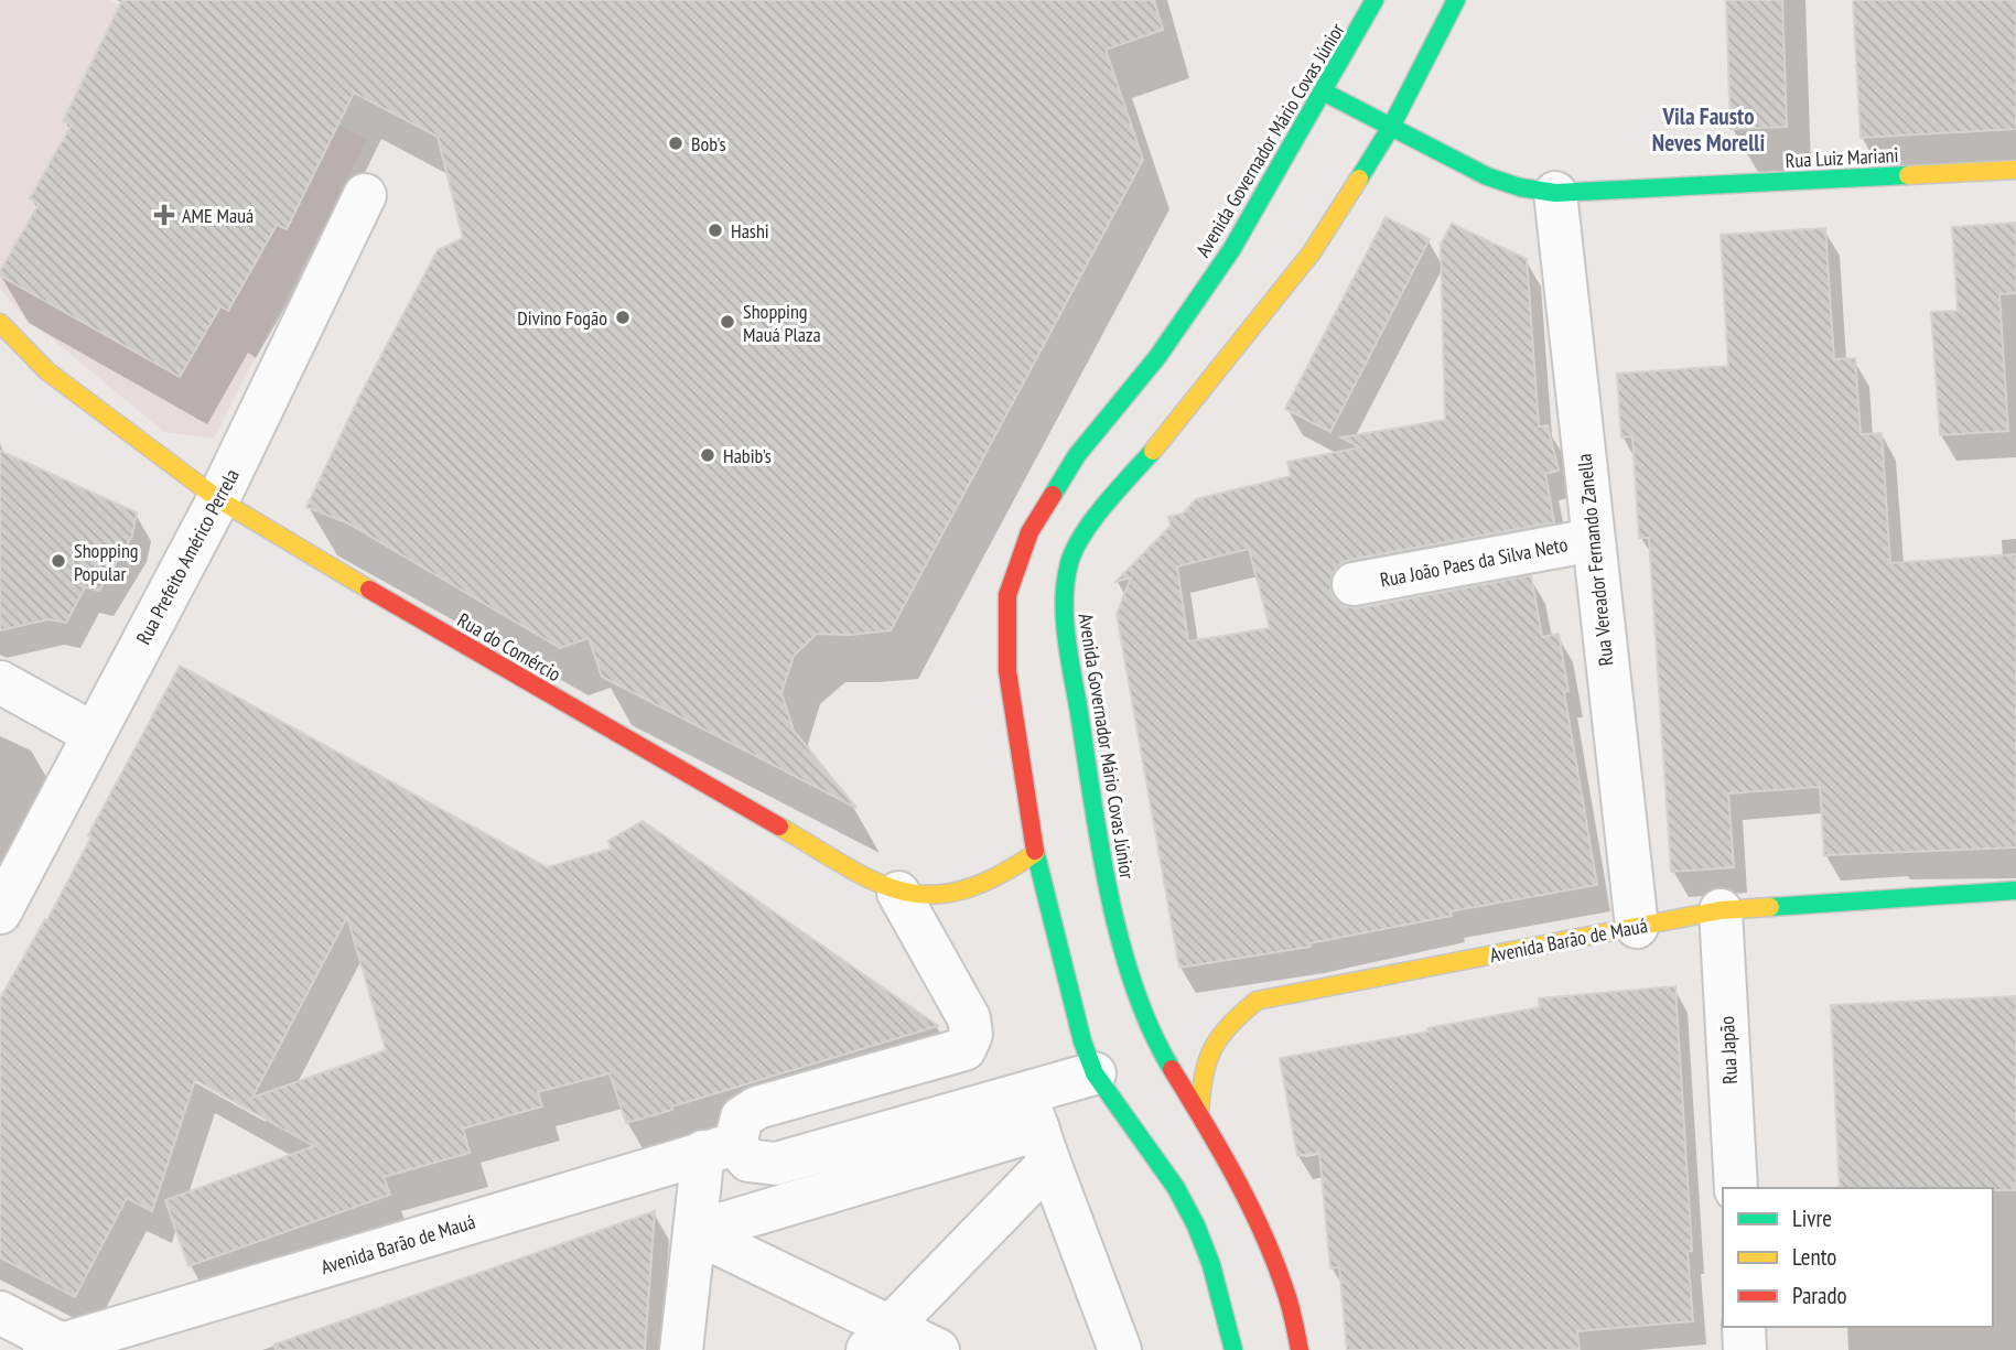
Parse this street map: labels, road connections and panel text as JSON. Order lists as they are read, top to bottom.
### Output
{
  "streets": {
    "main road": [
      "Avenida Governador Mário Covas Júnior",
      "Rua Luiz Mariani",
      "Rua do Comércio",
      "Avenida Barão de Mauá"
    ],
    "street": [
      "Rua Prefeito Américo Perrela",
      "Rua Vereador Fernando Zanella",
      "Rua João Paes da Silva Neto",
      "Rua Japão"
    ]
  },
  "crossings": [
    ["Avenida Governador Mário Covas Júnior", "Rua Luiz Mariani"],
    ["Avenida Governador Mário Covas Júnior", "Rua do Comércio"],
    ["Avenida Governador Mário Covas Júnior", "Avenida Barão de Mauá"],
    ["Rua Luiz Mariani", "Rua Vereador Fernando Zanella"],
    ["Rua Prefeito Américo Perrela", "Rua do Comércio"],
    ["Rua Vereador Fernando Zanella", "Rua João Paes da Silva Neto"],
    ["Rua Vereador Fernando Zanella", "Avenida Barão de Mauá"],
    ["Avenida Barão de Mauá", "Rua Japão"]
  ],
  "districts": ["Vila Fausto Neves Morelli"],
  "places": {
    "other": [
      "Bob's",
      "Hashi",
      "Divino Fogão",
      "Shopping Mauá Plaza",
      "Habib's",
      "Shopping Popular"
    ],
    "health": ["AME Mauá"]
  },
  "legend": ["Livre", "Lento", "Parado"]
}
